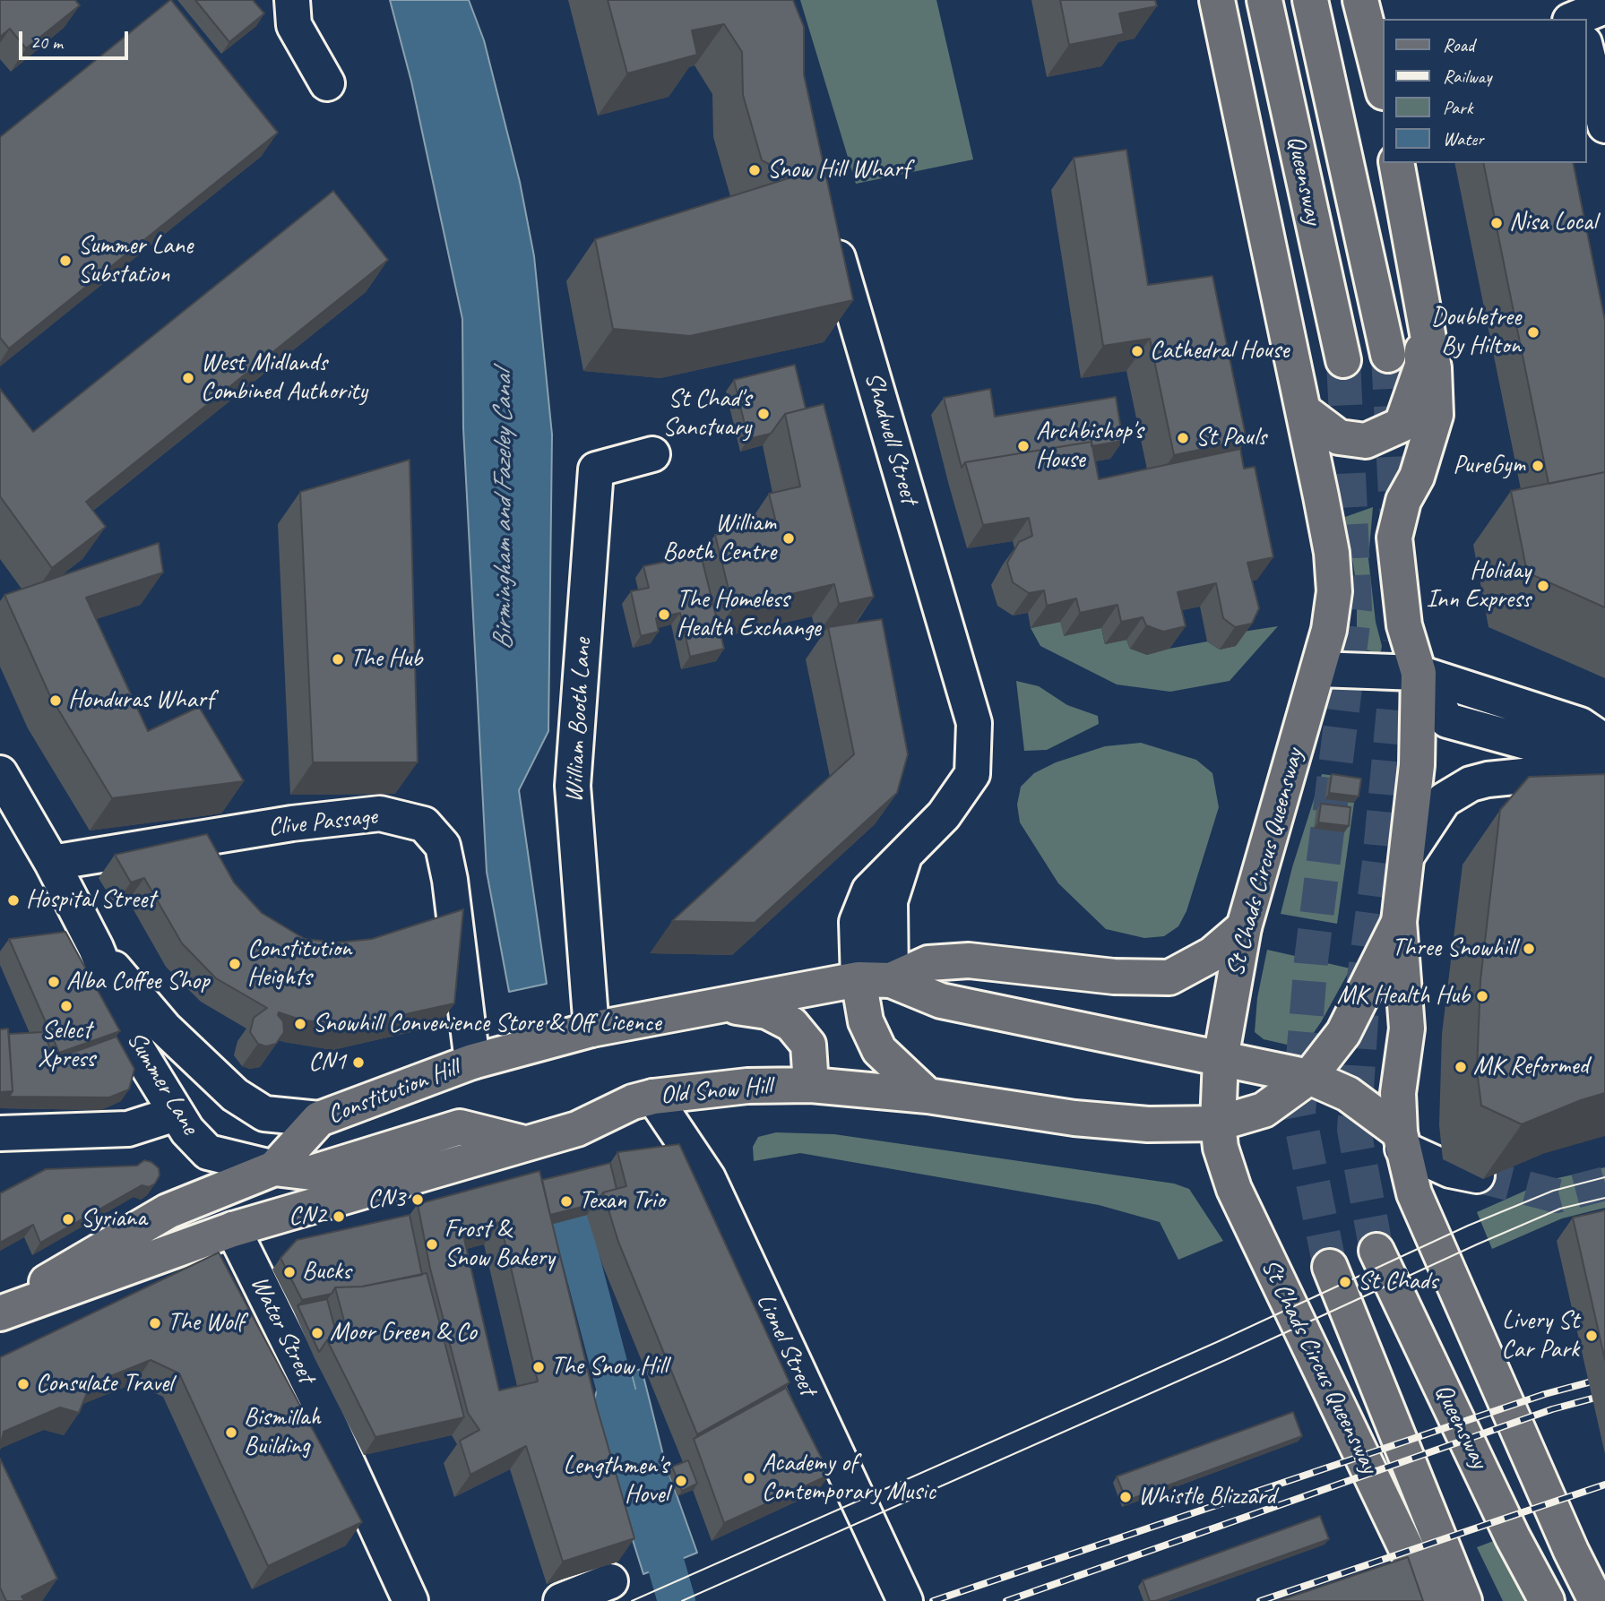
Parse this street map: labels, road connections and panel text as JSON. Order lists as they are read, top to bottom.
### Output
{
  "streets": {
    "main road": [
      "Queensway",
      "St Chads Circus Queensway",
      "Old Snow Hill",
      "Constitution Hill"
    ],
    "street": [
      "Shadwell Street",
      "William Booth Lane",
      "Clive Passage",
      "Summer Lane",
      "Water Street",
      "Lionel Street"
    ]
  },
  "crossings": [
    ["William Booth Lane", "Constitution Hill"],
    ["Clive Passage", "Summer Lane"],
    ["Clive Passage", "Constitution Hill"],
    ["St Chads Circus Queensway", "Old Snow Hill"],
    ["Summer Lane", "Constitution Hill"],
    ["Old Snow Hill", "Constitution Hill"],
    ["Old Snow Hill", "Water Street"],
    ["Old Snow Hill", "Lionel Street"],
    ["Constitution Hill", "Water Street"]
  ],
  "water": ["Birmingham and Fazeley Canal"],
  "places": [
    "Snow Hill Wharf",
    "Nisa Local",
    "Summer Lane Substation",
    "Doubletree By Hilton",
    "Cathedral House",
    "West Midlands Combined Authority",
    "St Chad's Sanctuary",
    "St Pauls",
    "Archbishop's House",
    "PureGym",
    "William Booth Centre",
    "Holiday Inn Express",
    "The Homeless Health Exchange",
    "The Hub",
    "Honduras Wharf",
    "Hospital Street",
    "Three Snowhill",
    "Constitution Heights",
    "Alba Coffee Shop",
    "MK Health Hub",
    "Select Xpress",
    "Snowhill Convenience Store & Off Licence",
    "CN1",
    "MK Reformed",
    "CN3",
    "Texan Trio",
    "CN2",
    "Syriana",
    "Frost & Snow Bakery",
    "Bucks",
    "St Chads",
    "The Wolf",
    "Moor Green & Co",
    "Livery St Car Park",
    "The Snow Hill",
    "Consulate Travel",
    "Bismillah Building",
    "Academy of Contemporary Music",
    "Lengthmen's Hovel",
    "Whistle Blizzard"
  ],
  "legend": [
    "Road",
    "Railway",
    "Park",
    "Water"
  ],
  "scale_bar": "20 m"
}
